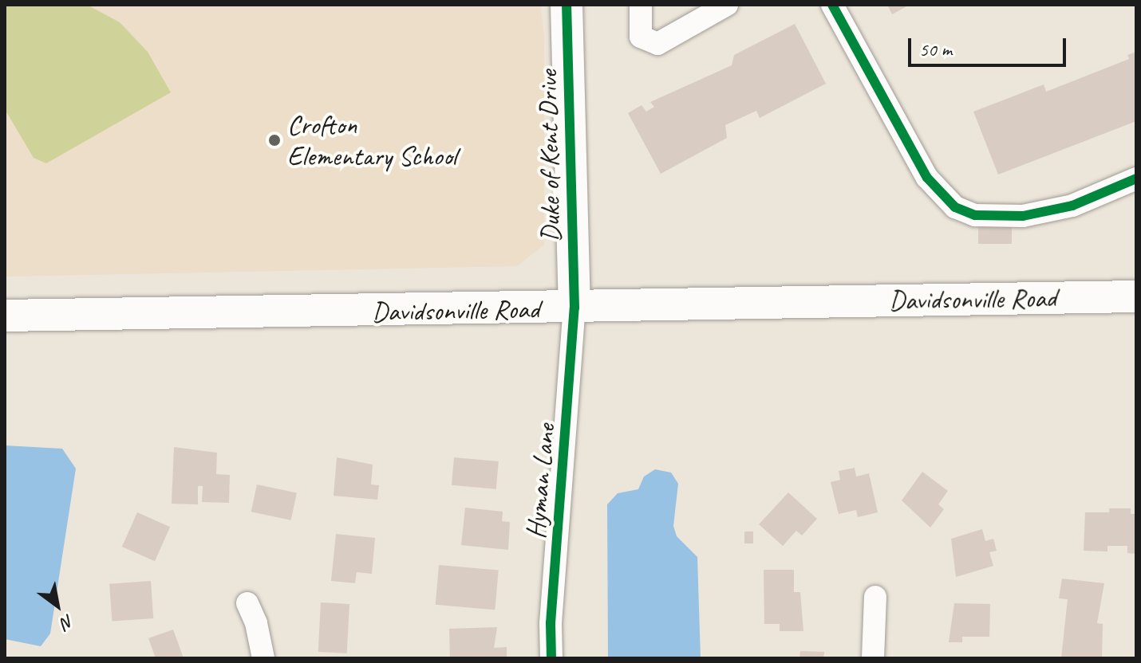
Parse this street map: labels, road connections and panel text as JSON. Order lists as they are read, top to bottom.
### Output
{
  "streets": {
    "main road": ["Duke of Kent Drive", "Davidsonville Road"],
    "street": ["Hyman Lane"]
  },
  "crossings": [
    ["Duke of Kent Drive", "Davidsonville Road"],
    ["Duke of Kent Drive", "Hyman Lane"],
    ["Davidsonville Road", "Hyman Lane"]
  ],
  "places": ["Crofton Elementary School"],
  "scale_bar": "50 m",
  "north": "bottom right"
}
